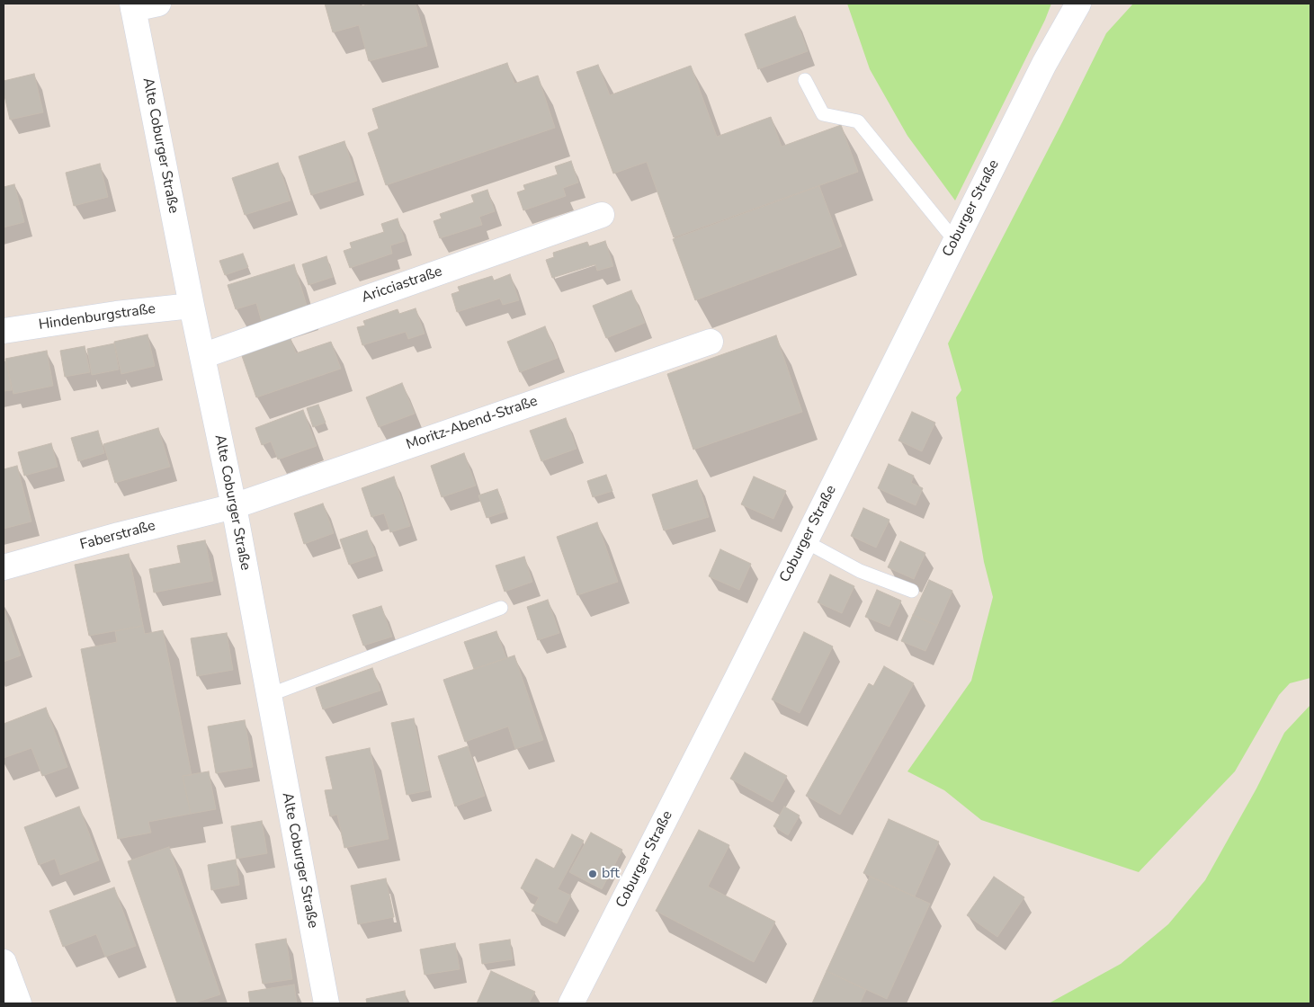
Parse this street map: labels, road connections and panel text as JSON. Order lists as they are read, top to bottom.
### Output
{
  "streets": {
    "street": [
      "Alte Coburger Straße",
      "Coburger Straße",
      "Aricciastraße",
      "Hindenburgstraße",
      "Moritz-Abend-Straße",
      "Faberstraße"
    ]
  },
  "crossings": [
    ["Alte Coburger Straße", "Aricciastraße"],
    ["Alte Coburger Straße", "Hindenburgstraße"],
    ["Alte Coburger Straße", "Moritz-Abend-Straße"],
    ["Alte Coburger Straße", "Faberstraße"],
    ["Moritz-Abend-Straße", "Faberstraße"]
  ],
  "places": ["bft"]
}
